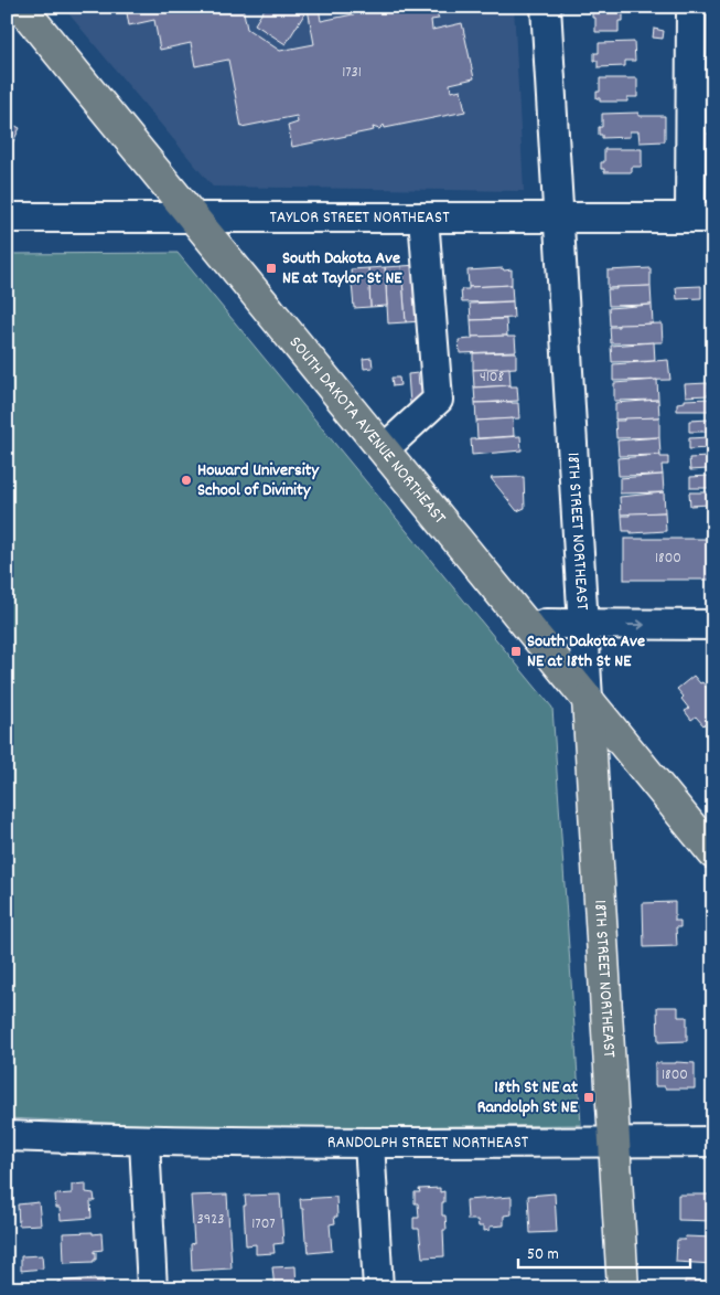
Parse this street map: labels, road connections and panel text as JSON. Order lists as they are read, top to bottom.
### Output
{
  "streets": {
    "main road": ["SOUTH DAKOTA AVENUE NORTHEAST", "18TH STREET NORTHEAST"],
    "street": ["TAYLOR STREET NORTHEAST", "RANDOLPH STREET NORTHEAST"]
  },
  "crossings": [
    ["TAYLOR STREET NORTHEAST", "SOUTH DAKOTA AVENUE NORTHEAST"],
    ["TAYLOR STREET NORTHEAST", "18TH STREET NORTHEAST"],
    ["SOUTH DAKOTA AVENUE NORTHEAST", "18TH STREET NORTHEAST"],
    ["18TH STREET NORTHEAST", "RANDOLPH STREET NORTHEAST"]
  ],
  "places": {
    "transit": ["South Dakota Ave NE at Taylor St NE", "South Dakota Ave NE at 18th St NE", "18th St NE at Randolph St NE"],
    "other": ["Howard University School of Divinity"]
  },
  "house_numbers": [
    "1731",
    "4108",
    "1800",
    "1800",
    "3923",
    "1707"
  ],
  "scale_bar": "50 m"
}
